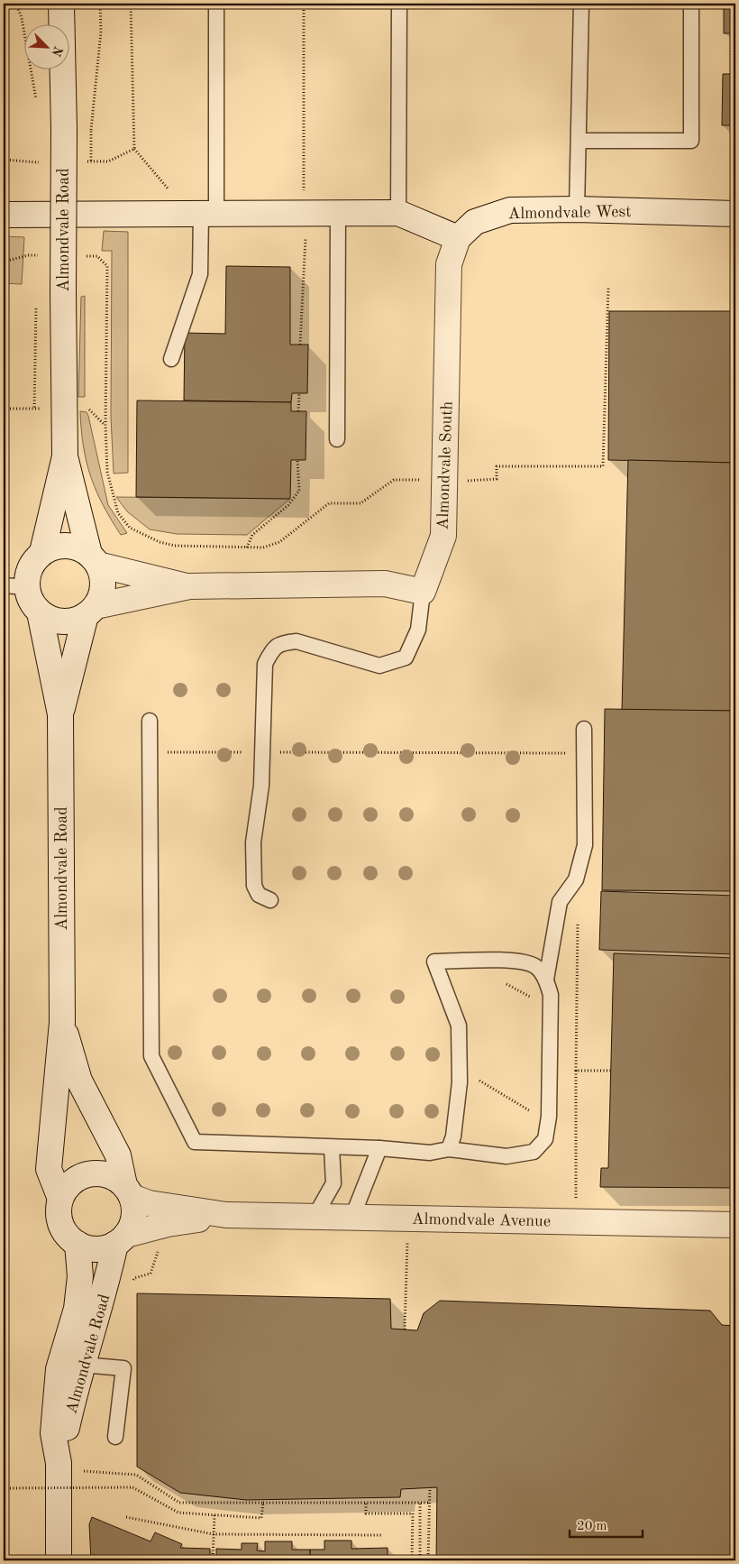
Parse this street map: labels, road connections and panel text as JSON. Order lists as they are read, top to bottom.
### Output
{
  "streets": {
    "street": [
      "Almondvale West",
      "Almondvale Road",
      "Almondvale South",
      "Almondvale Avenue"
    ]
  },
  "crossings": [
    ["Almondvale West", "Almondvale South"],
    ["Almondvale Road", "Almondvale Avenue"]
  ],
  "scale_bar": "20 m",
  "north": "bottom right"
}
